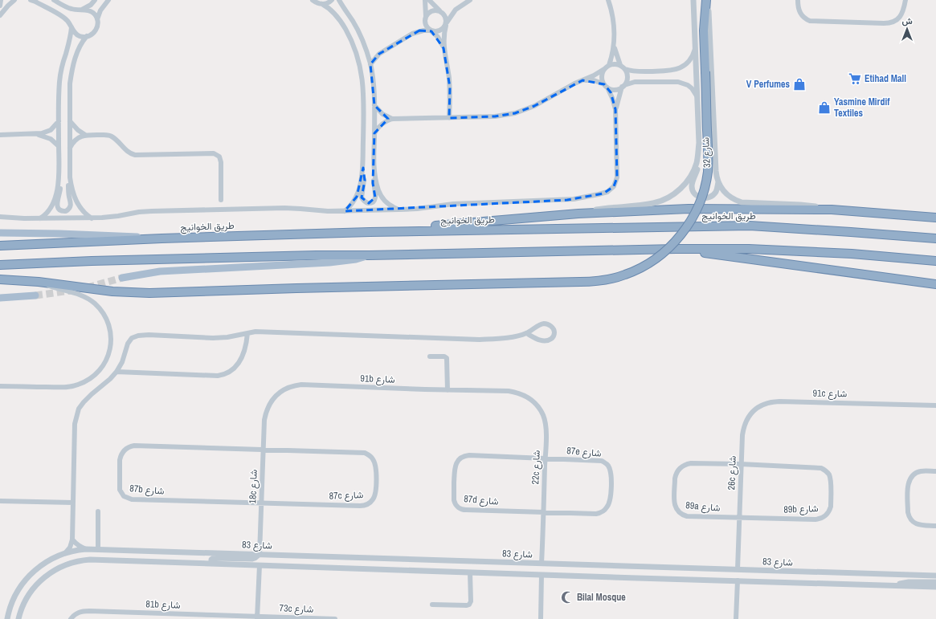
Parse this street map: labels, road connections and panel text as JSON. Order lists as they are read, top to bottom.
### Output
{
  "streets": {
    "highway": ["طريق الخوانيج"],
    "street": [
      "شارع 32",
      "91b شارع",
      "91c شارع",
      "87e شارع",
      "22c شارع",
      "26c شارع",
      "18c شارع",
      "87b شارع",
      "87c شارع",
      "87d شارع",
      "89a شارع",
      "89b شارع",
      "شارع 83",
      "81b شارع",
      "73c شارع"
    ]
  },
  "crossings": [
    ["91b شارع", "22c شارع"],
    ["91b شارع", "18c شارع"],
    ["91c شارع", "26c شارع"],
    ["87e شارع", "22c شارع"],
    ["87e شارع", "87d شارع"],
    ["22c شارع", "87d شارع"],
    ["22c شارع", "شارع 83"],
    ["26c شارع", "89a شارع"],
    ["26c شارع", "89b شارع"],
    ["26c شارع", "شارع 83"],
    ["18c شارع", "87b شارع"],
    ["18c شارع", "87c شارع"],
    ["18c شارع", "شارع 83"],
    ["87b شارع", "87c شارع"],
    ["89a شارع", "89b شارع"],
    ["81b شارع", "73c شارع"]
  ],
  "places": {
    "supermarket": ["Etihad Mall"],
    "shop": ["V Perfumes", "Yasmine Mirdif Textiles"],
    "mosque": ["Bilal Mosque"]
  },
  "north": "top"
}
